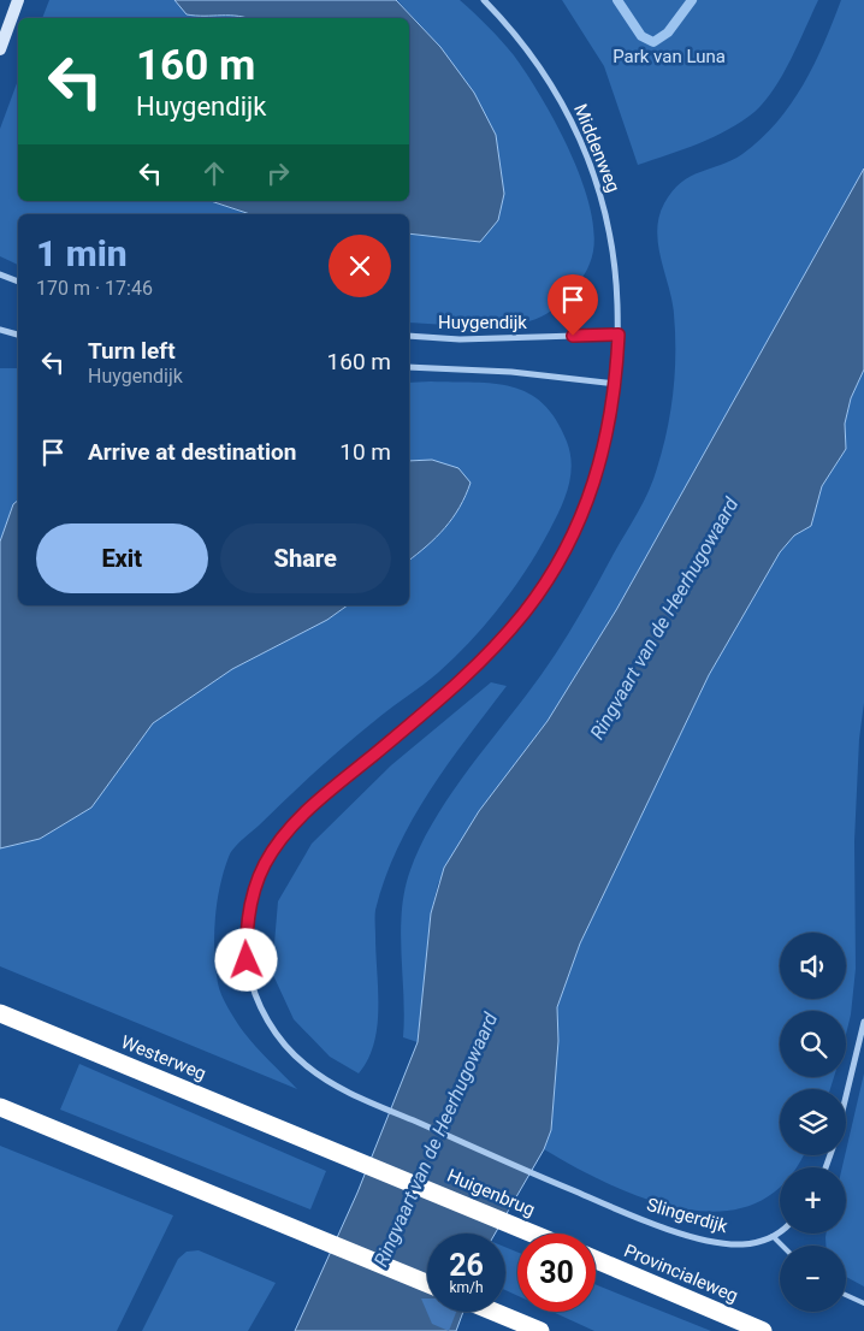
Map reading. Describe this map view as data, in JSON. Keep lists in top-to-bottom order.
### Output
{
  "streets": {
    "highway": ["Westerweg", "Huigenbrug", "Provincialeweg"],
    "street": ["Middenweg", "Huygendijk", "Slingerdijk"]
  },
  "crossings": [
    ["Middenweg", "Huygendijk"],
    ["Westerweg", "Huigenbrug"],
    ["Huigenbrug", "Slingerdijk"]
  ],
  "water": ["Ringvaart van de Heerhugowaard"],
  "parks": ["Park van Luna"],
  "page": {
    "turn": ["160 m", "Huygendijk"],
    "heading": ["1 min", "170 m · 17:46"],
    "list": [
      {
        "name": "Turn left",
        "note": "Huygendijk",
        "value": "160 m"
      },
      {
        "name": "Arrive at destination",
        "value": "10 m"
      }
    ],
    "buttons": ["Exit", "Share"],
    "map_buttons": ["+", "−"],
    "speed": "26 km/h",
    "limit": "30"
  }
}
